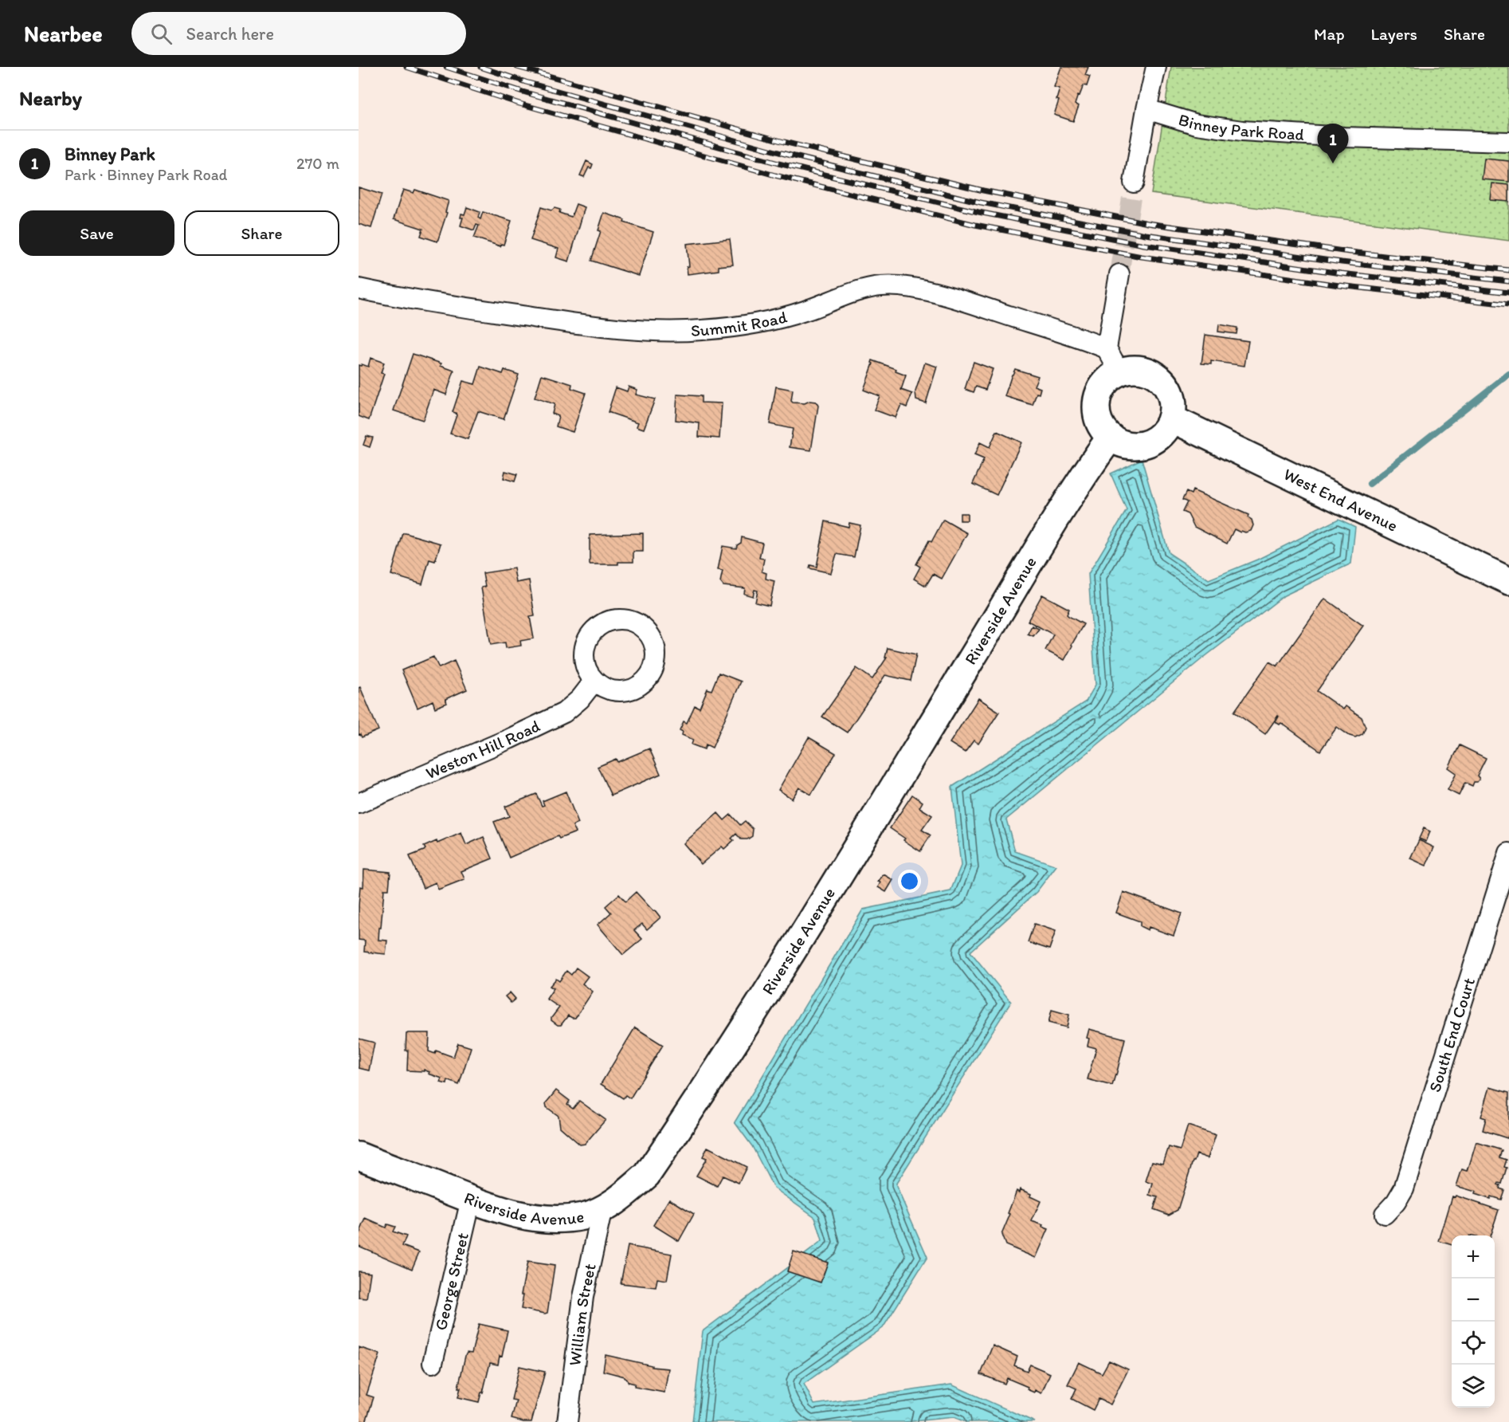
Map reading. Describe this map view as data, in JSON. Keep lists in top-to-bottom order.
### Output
{
  "streets": {
    "street": [
      "Binney Park Road",
      "Summit Road",
      "West End Avenue",
      "Riverside Avenue",
      "Weston Hill Road",
      "South End Court",
      "George Street",
      "William Street"
    ]
  },
  "crossings": [
    ["West End Avenue", "Riverside Avenue"],
    ["Riverside Avenue", "George Street"],
    ["Riverside Avenue", "William Street"]
  ],
  "page": {
    "header": "Nearbee",
    "search": "Search here",
    "nav": ["Map", "Layers", "Share"],
    "heading": "Nearby",
    "pins": "1",
    "list": [
      {
        "mark": "1",
        "name": "Binney Park",
        "note": "Park · Binney Park Road",
        "value": "270 m"
      }
    ],
    "buttons": ["Save", "Share"],
    "map_buttons": ["+", "−"]
  }
}
